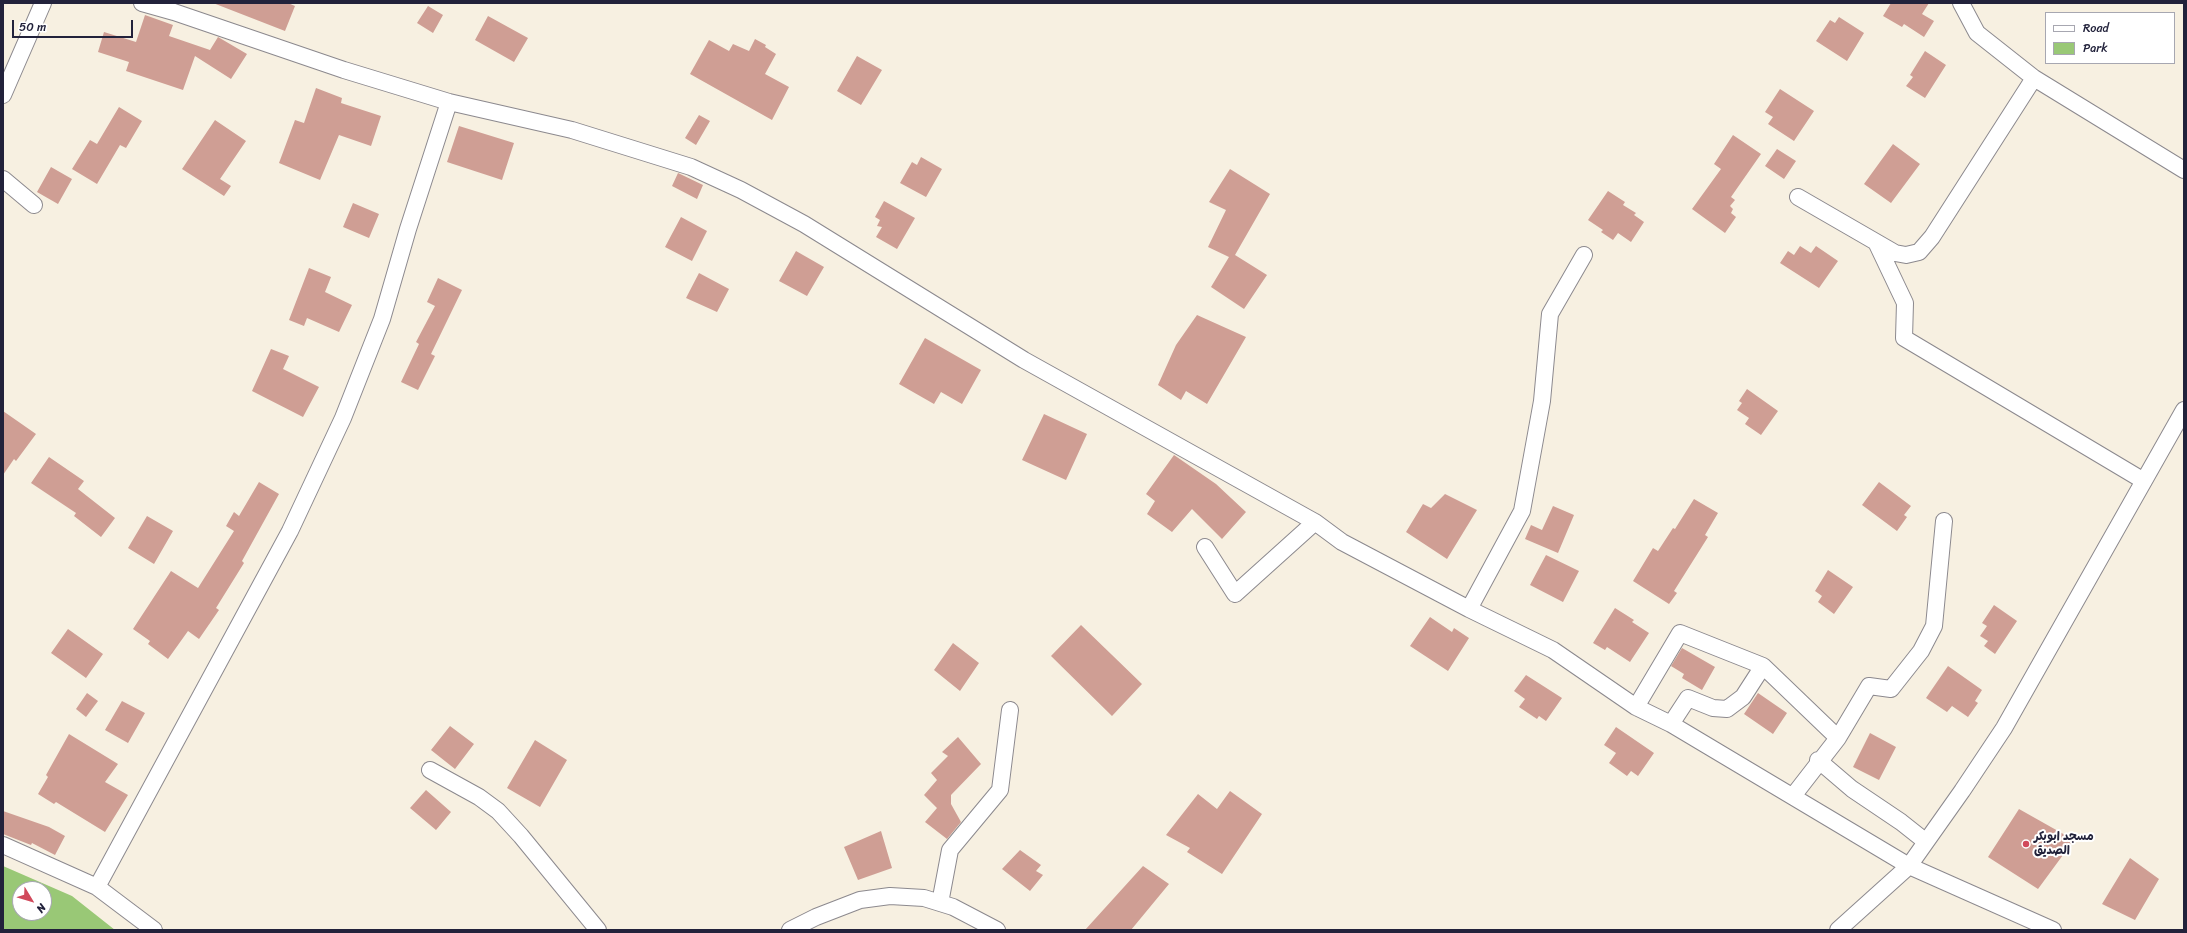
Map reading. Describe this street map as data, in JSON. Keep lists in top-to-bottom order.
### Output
{
  "places": ["مسجد ابوبكر الصديق"],
  "legend": ["Road", "Park"],
  "scale_bar": "50 m",
  "north": "bottom right"
}
